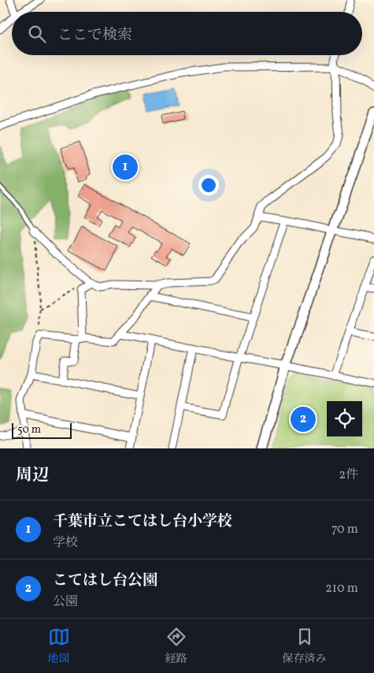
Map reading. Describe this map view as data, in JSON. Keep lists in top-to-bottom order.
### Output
{
  "scale_bar": "50 m",
  "page": {
    "search": "ここで検索",
    "pins": ["1", "2"],
    "scale": "50 m",
    "heading": ["周辺", "2件"],
    "list": [
      {
        "mark": "1",
        "name": "千葉市立こてはし台小学校",
        "note": "学校",
        "value": "70 m"
      },
      {
        "mark": "2",
        "name": "こてはし台公園",
        "note": "公園",
        "value": "210 m"
      }
    ],
    "nav": ["地図", "経路", "保存済み"]
  }
}
